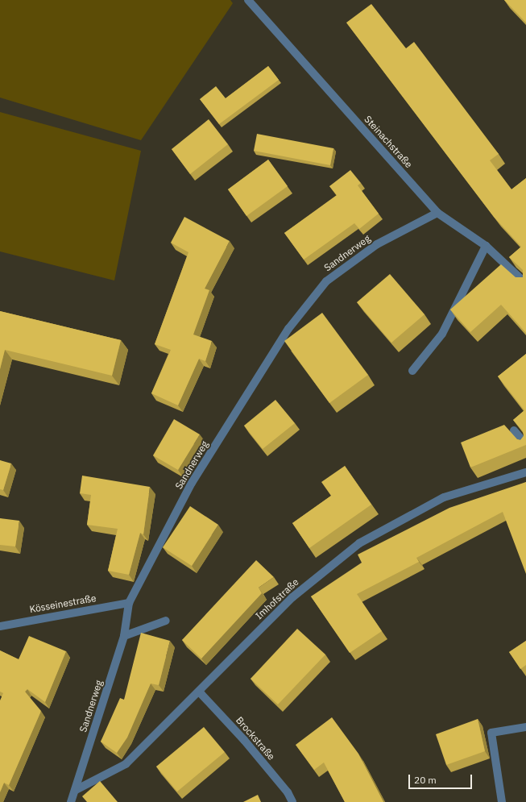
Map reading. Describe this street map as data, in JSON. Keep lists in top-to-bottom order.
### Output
{
  "streets": {
    "street": [
      "Steinachstraße",
      "Sandnerweg",
      "Imhofstraße",
      "Kösseinestraße",
      "Brockstraße"
    ]
  },
  "crossings": [
    ["Steinachstraße", "Sandnerweg"],
    ["Sandnerweg", "Imhofstraße"],
    ["Sandnerweg", "Kösseinestraße"],
    ["Imhofstraße", "Brockstraße"]
  ],
  "scale_bar": "20 m"
}
